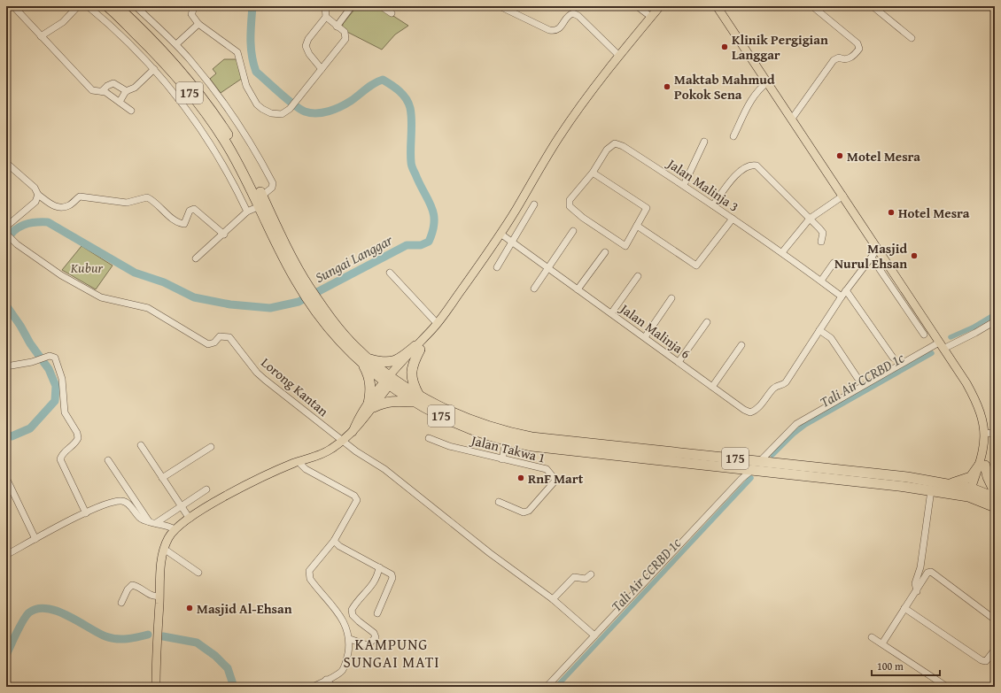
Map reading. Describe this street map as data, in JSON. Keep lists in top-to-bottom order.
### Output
{
  "streets": {
    "highway": ["175"],
    "street": [
      "Jalan Malinja 3",
      "Jalan Malinja 6",
      "Lorong Kantan",
      "Jalan Takwa 1"
    ]
  },
  "districts": ["KAMPUNG SUNGAI MATI"],
  "water": ["Sungai Langgar", "Tali Air CCRBD 1c"],
  "parks": ["Kubur"],
  "places": [
    "Klinik Pergigian Langgar",
    "Maktab Mahmud Pokok Sena",
    "Motel Mesra",
    "Hotel Mesra",
    "Masjid Nurul Ehsan",
    "RnF Mart",
    "Masjid Al-Ehsan"
  ],
  "scale_bar": "100 m"
}
